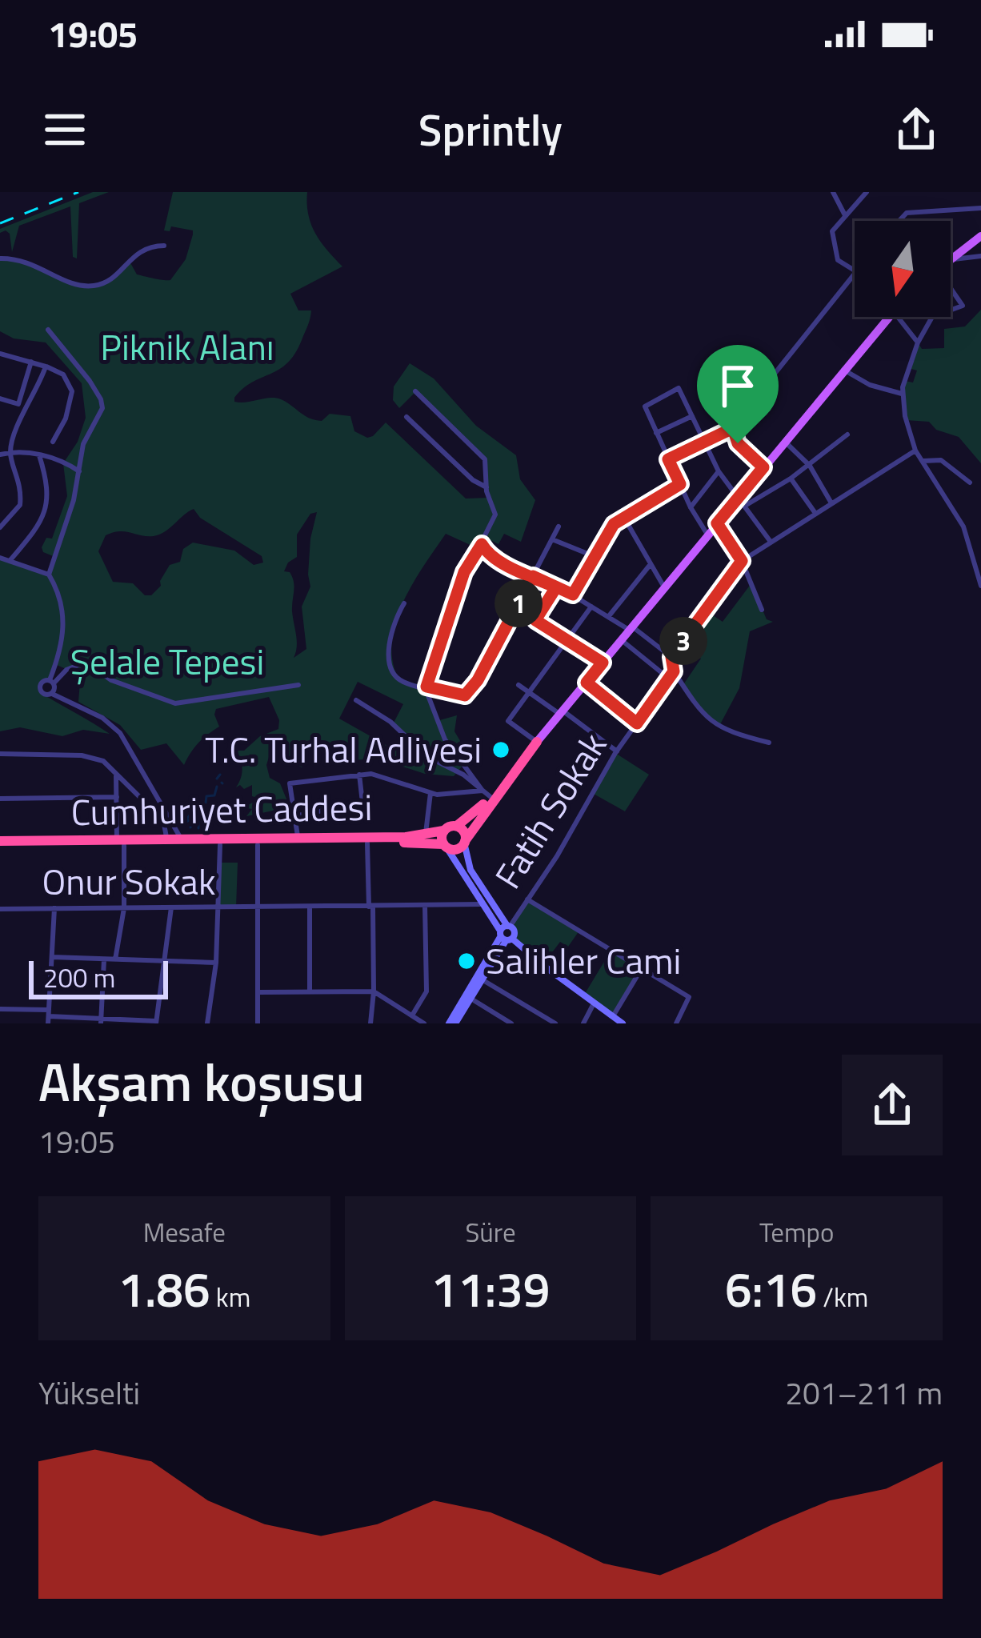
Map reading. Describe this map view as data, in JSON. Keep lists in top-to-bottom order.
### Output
{
  "streets": {
    "highway": ["Cumhuriyet Caddesi"],
    "street": ["Fatih Sokak", "Onur Sokak"]
  },
  "parks": ["Piknik Alanı", "Şelale Tepesi"],
  "places": ["T.C. Turhal Adliyesi", "Salihler Cami"],
  "scale_bar": "200 m",
  "north": "bottom",
  "page": {
    "status": "19:05",
    "header": "Sprintly",
    "pins": ["1", "3"],
    "scale": "200 m",
    "heading": ["Akşam koşusu", "19:05"],
    "stats": [
      ["Mesafe", "1.86 km"],
      ["Süre", "11:39"],
      ["Tempo", "6:16 /km"]
    ],
    "chart": ["Yükselti", "201–211 m"]
  }
}
